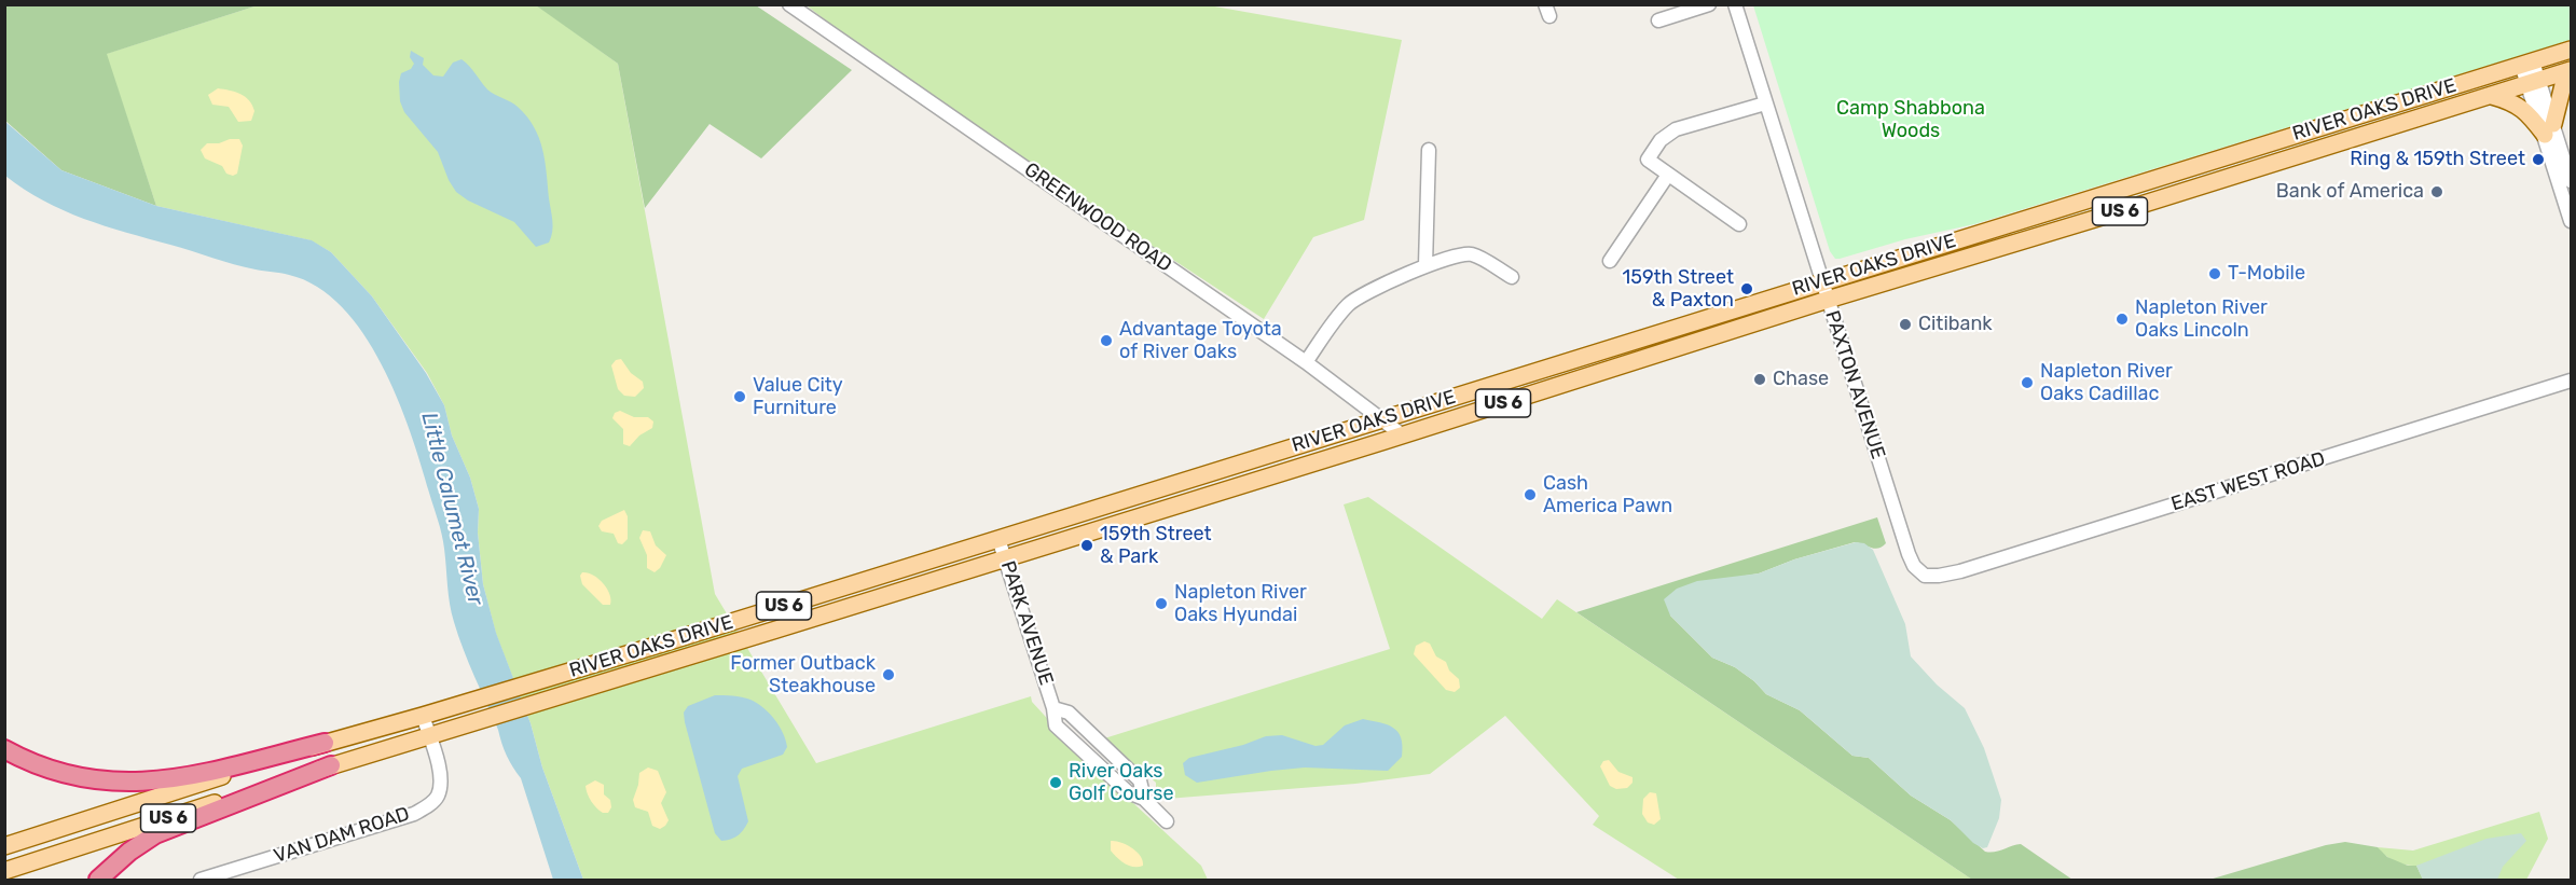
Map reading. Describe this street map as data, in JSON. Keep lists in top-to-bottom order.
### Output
{
  "streets": {
    "main road": ["RIVER OAKS DRIVE", "US 6"],
    "street": [
      "GREENWOOD ROAD",
      "PAXTON AVENUE",
      "EAST WEST ROAD",
      "PARK AVENUE",
      "VAN DAM ROAD"
    ]
  },
  "crossings": [
    ["RIVER OAKS DRIVE", "US 6"],
    ["RIVER OAKS DRIVE", "GREENWOOD ROAD"],
    ["RIVER OAKS DRIVE", "PAXTON AVENUE"],
    ["RIVER OAKS DRIVE", "PARK AVENUE"],
    ["RIVER OAKS DRIVE", "VAN DAM ROAD"],
    ["PAXTON AVENUE", "EAST WEST ROAD"]
  ],
  "water": ["Little Calumet River"],
  "parks": ["Camp Shabbona Woods"],
  "places": [
    "Ring & 159th Street",
    "Bank of America",
    "T-Mobile",
    "159th Street & Paxton",
    "Napleton River Oaks Lincoln",
    "Citibank",
    "Advantage Toyota of River Oaks",
    "Chase",
    "Napleton River Oaks Cadillac",
    "Value City Furniture",
    "Cash America Pawn",
    "159th Street & Park",
    "Napleton River Oaks Hyundai",
    "Former Outback Steakhouse",
    "River Oaks Golf Course"
  ]
}
